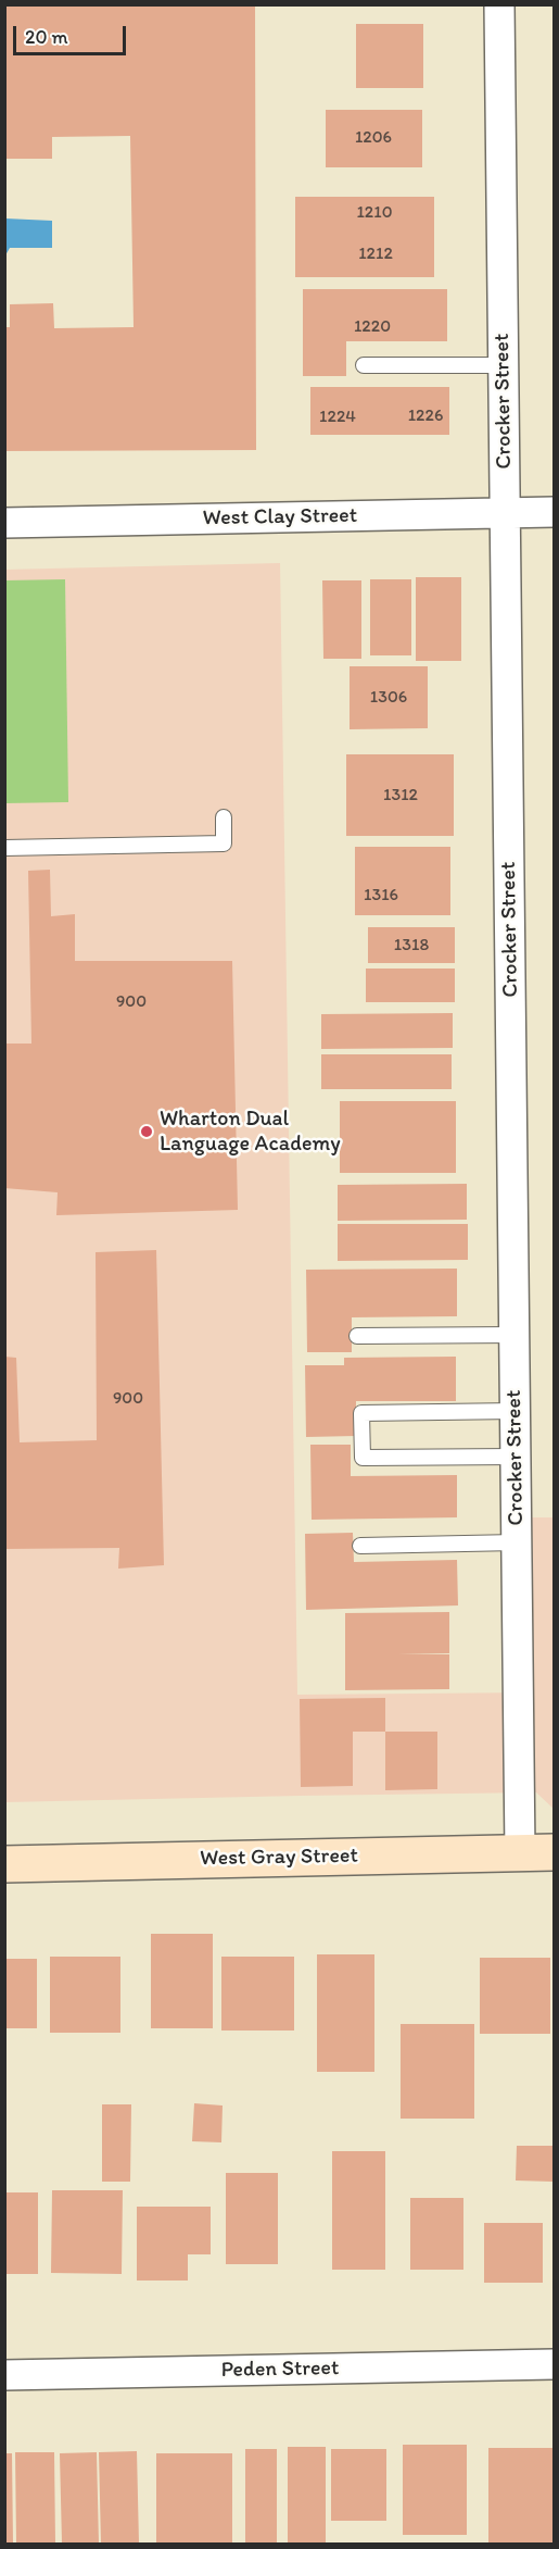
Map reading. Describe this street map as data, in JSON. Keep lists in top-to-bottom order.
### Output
{
  "streets": {
    "main road": ["West Gray Street"],
    "street": ["Crocker Street", "West Clay Street", "Peden Street"]
  },
  "crossings": [
    ["Crocker Street", "West Clay Street"],
    ["Crocker Street", "West Gray Street"]
  ],
  "places": ["Wharton Dual Language Academy"],
  "house_numbers": [
    "1206",
    "1210",
    "1212",
    "1220",
    "1226",
    "1224",
    "1306",
    "1312",
    "1316",
    "1318",
    "900",
    "900"
  ],
  "scale_bar": "20 m"
}
